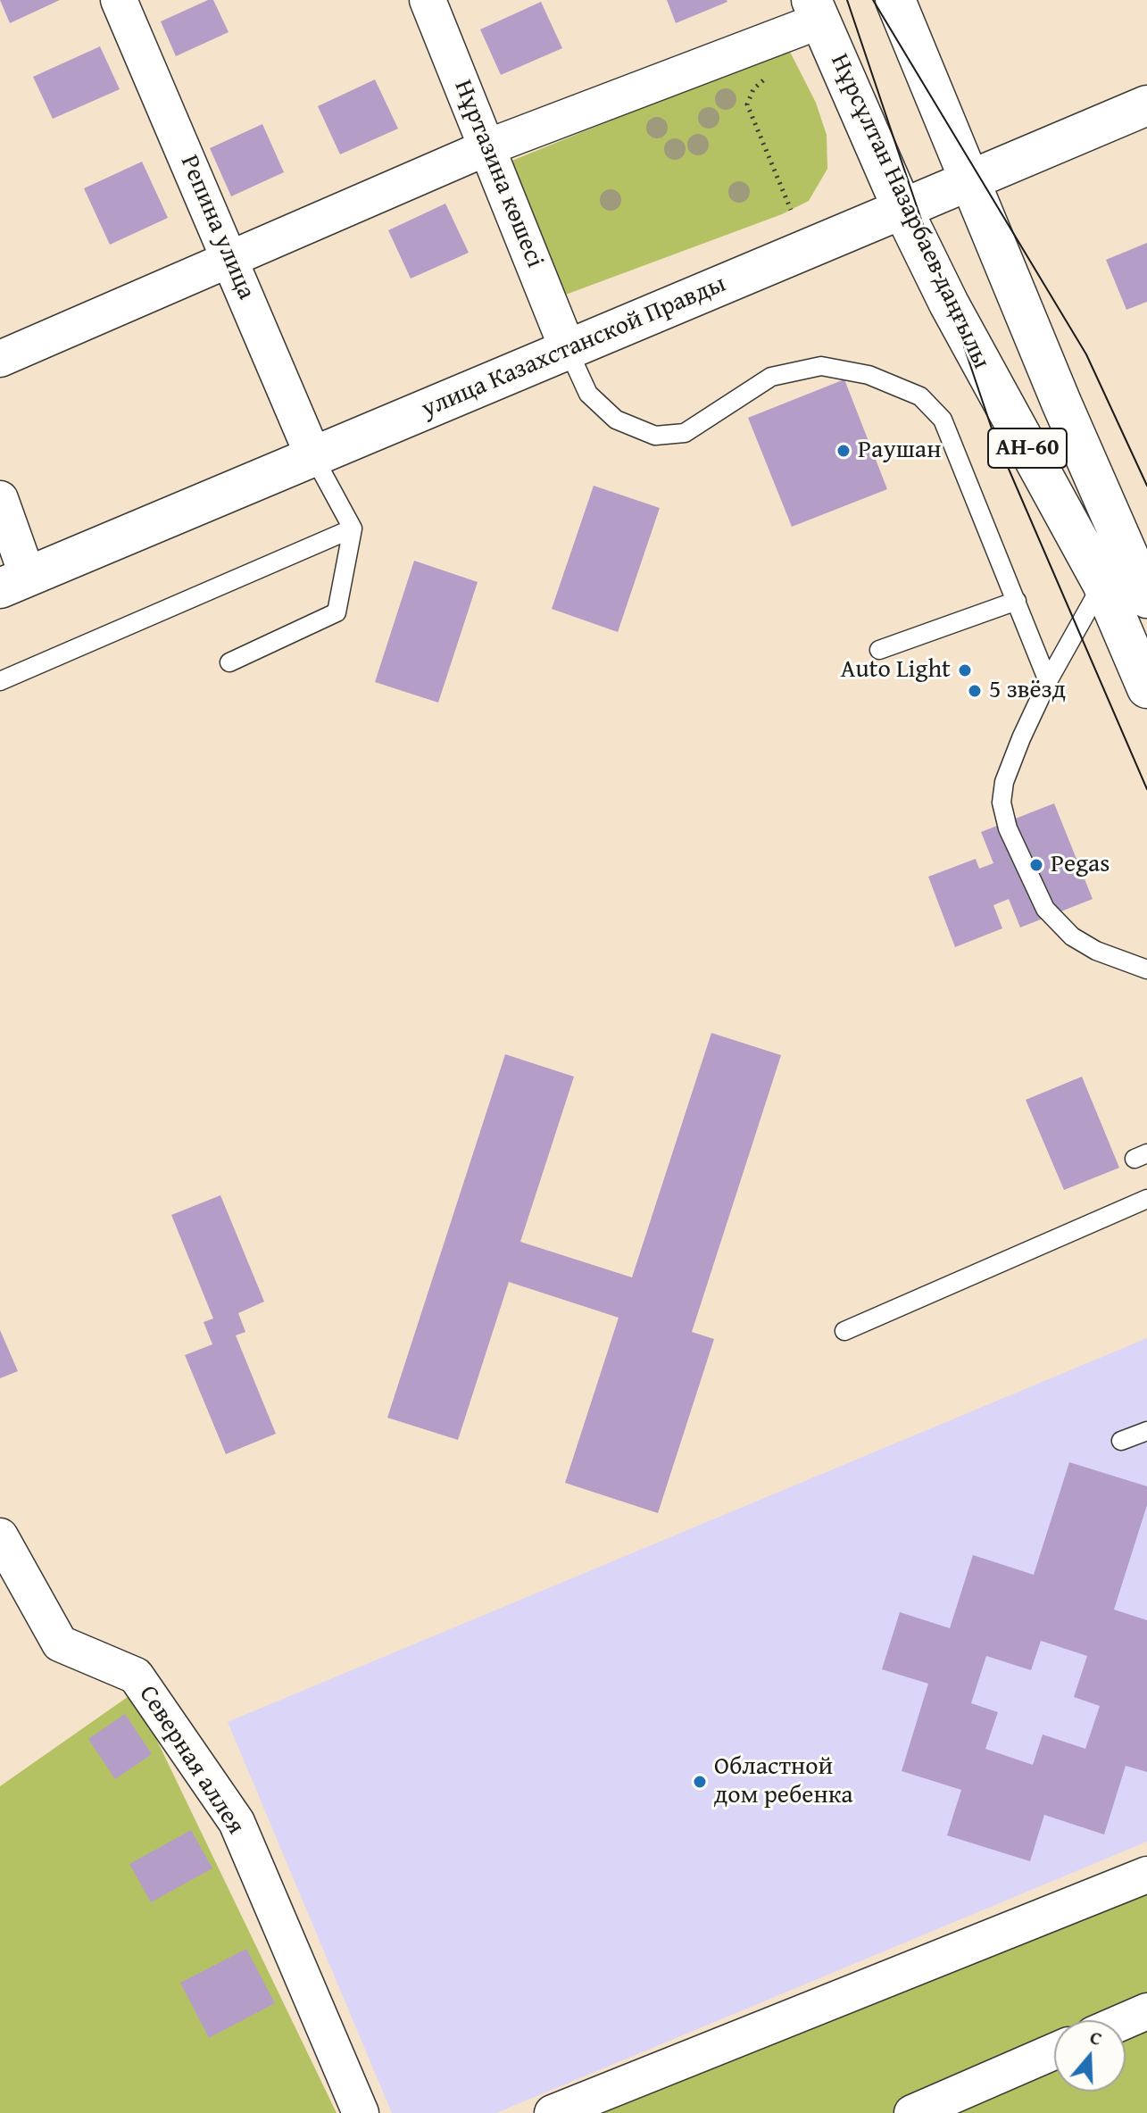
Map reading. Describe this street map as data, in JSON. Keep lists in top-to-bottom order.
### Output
{
  "streets": {
    "main road": ["Нұрсұлтан Назарбаев даңғылы", "улица Казахстанской Правды", "АН-60"],
    "street": ["Нұртазина көшесі", "Репина улица", "Северная аллея"]
  },
  "crossings": [
    ["Нұртазина көшесі", "улица Казахстанской Правды"],
    ["Нұрсұлтан Назарбаев даңғылы", "улица Казахстанской Правды"],
    ["Репина улица", "улица Казахстанской Правды"],
    ["улица Казахстанской Правды", "АН-60"]
  ],
  "places": [
    "Раушан",
    "Auto Light",
    "5 звёзд",
    "Pegas",
    "Областной дом ребенка"
  ],
  "north": "top"
}
